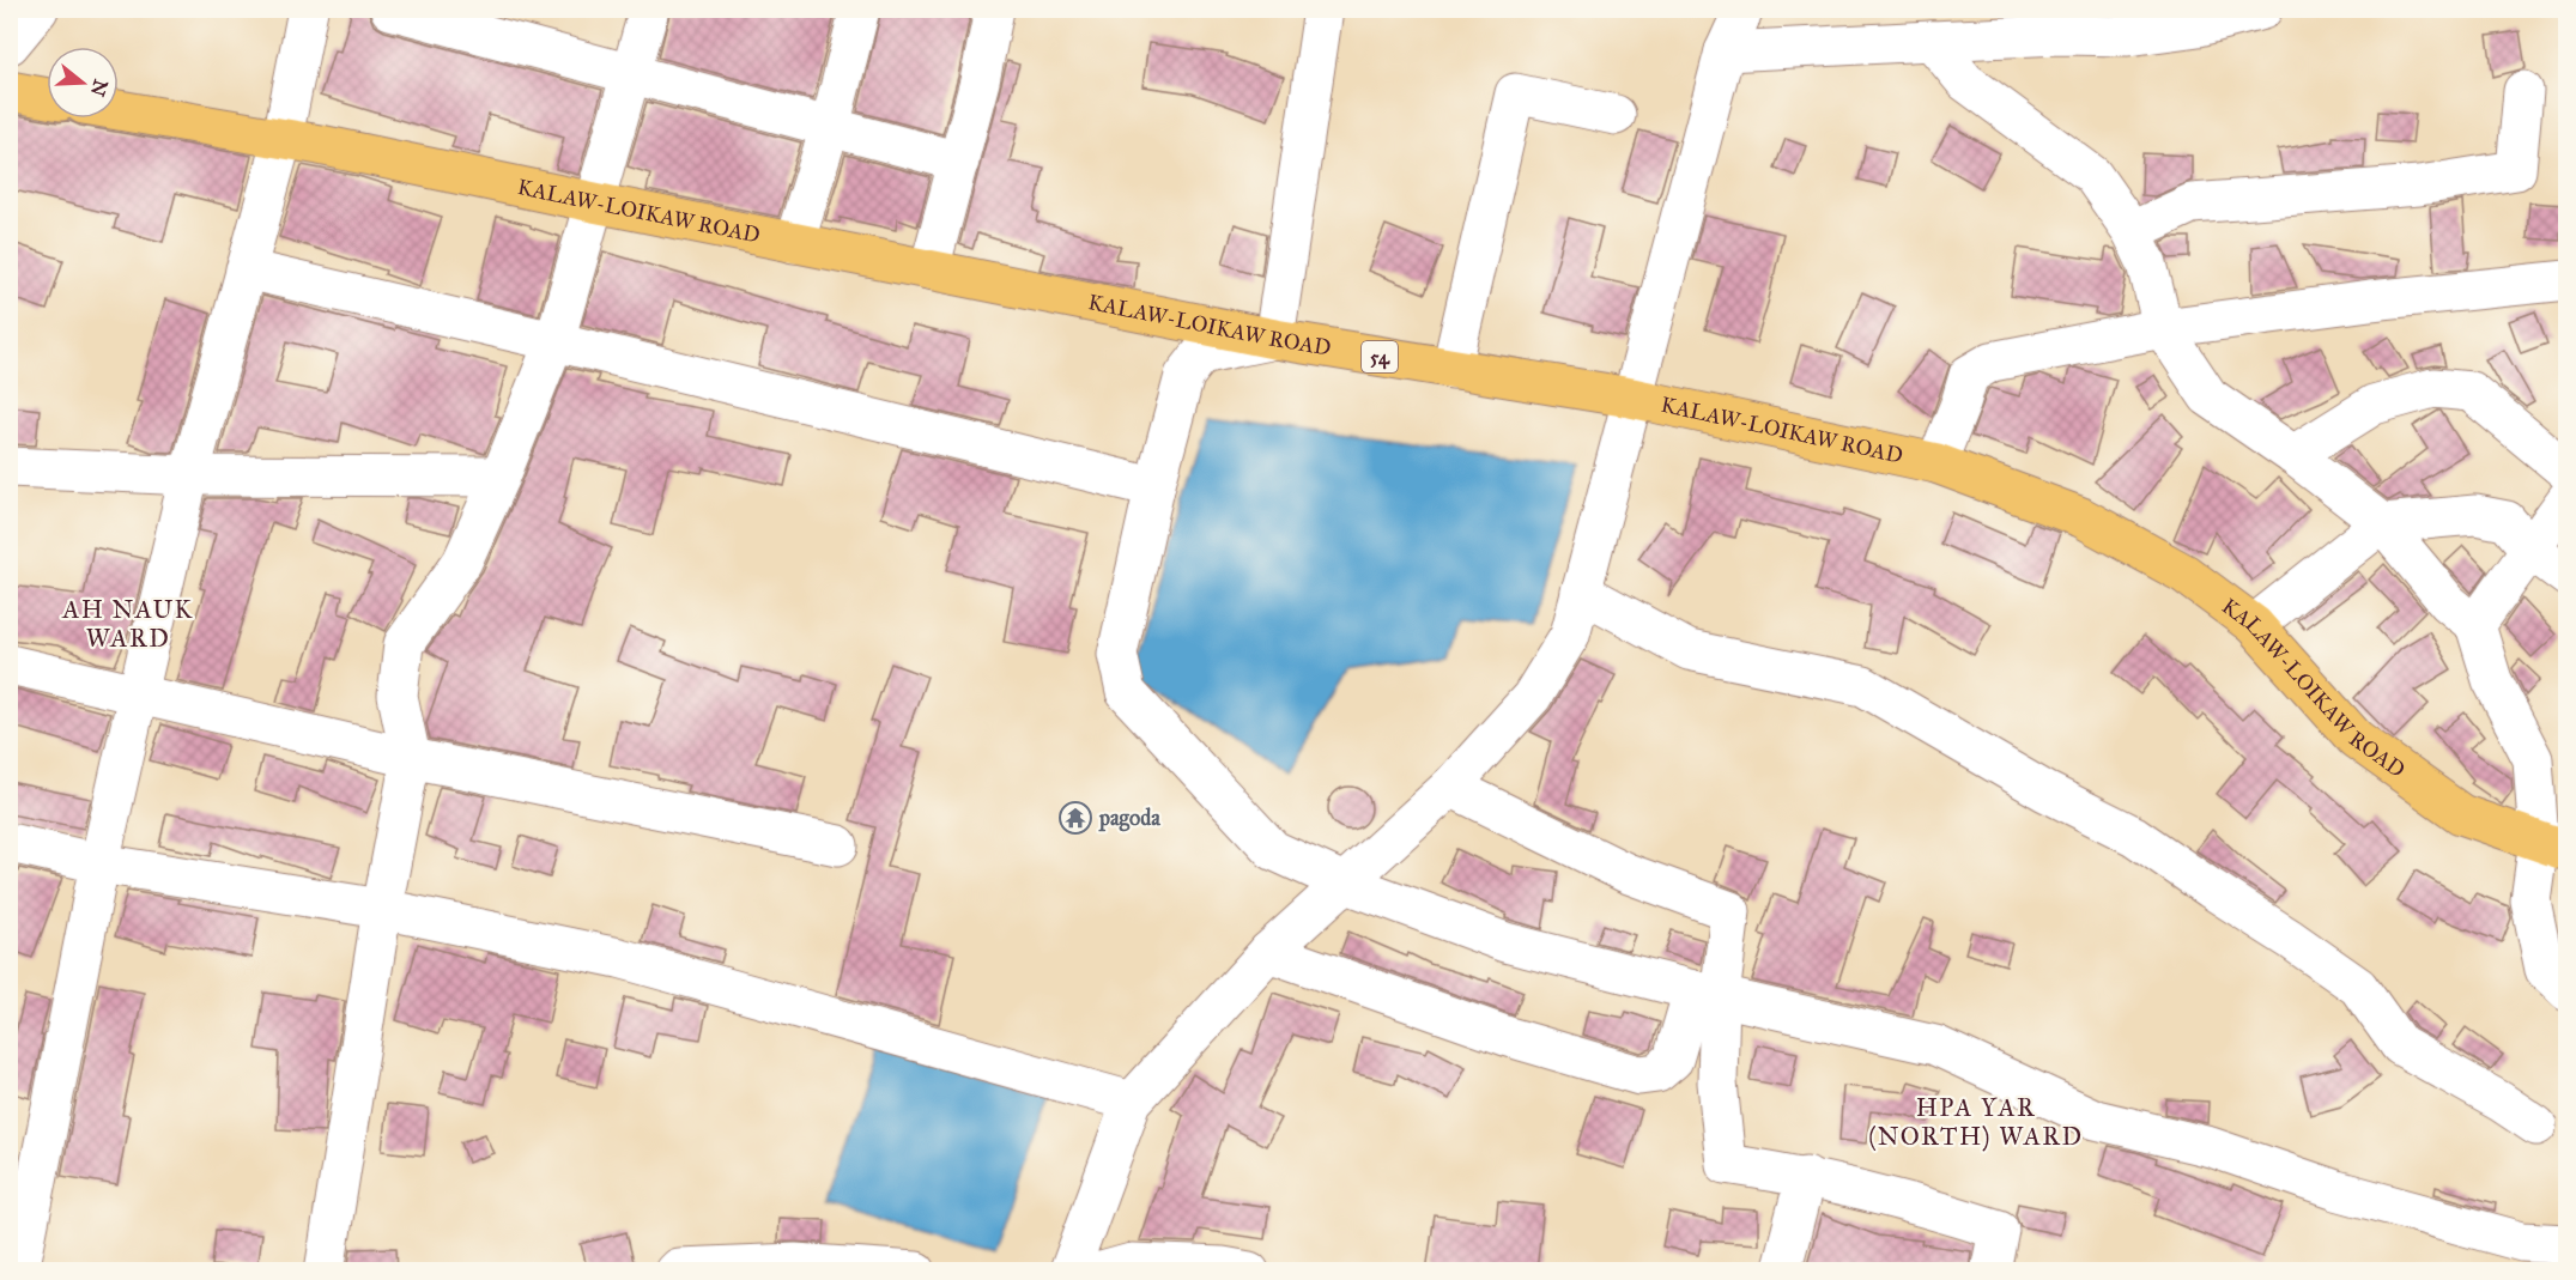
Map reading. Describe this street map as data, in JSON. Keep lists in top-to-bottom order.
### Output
{
  "streets": {
    "main road": ["KALAW-LOIKAW ROAD", "54"]
  },
  "districts": ["AH NAUK WARD", "HPA YAR (NORTH) WARD"],
  "places": {
    "temple": ["pagoda"]
  },
  "north": "right"
}
